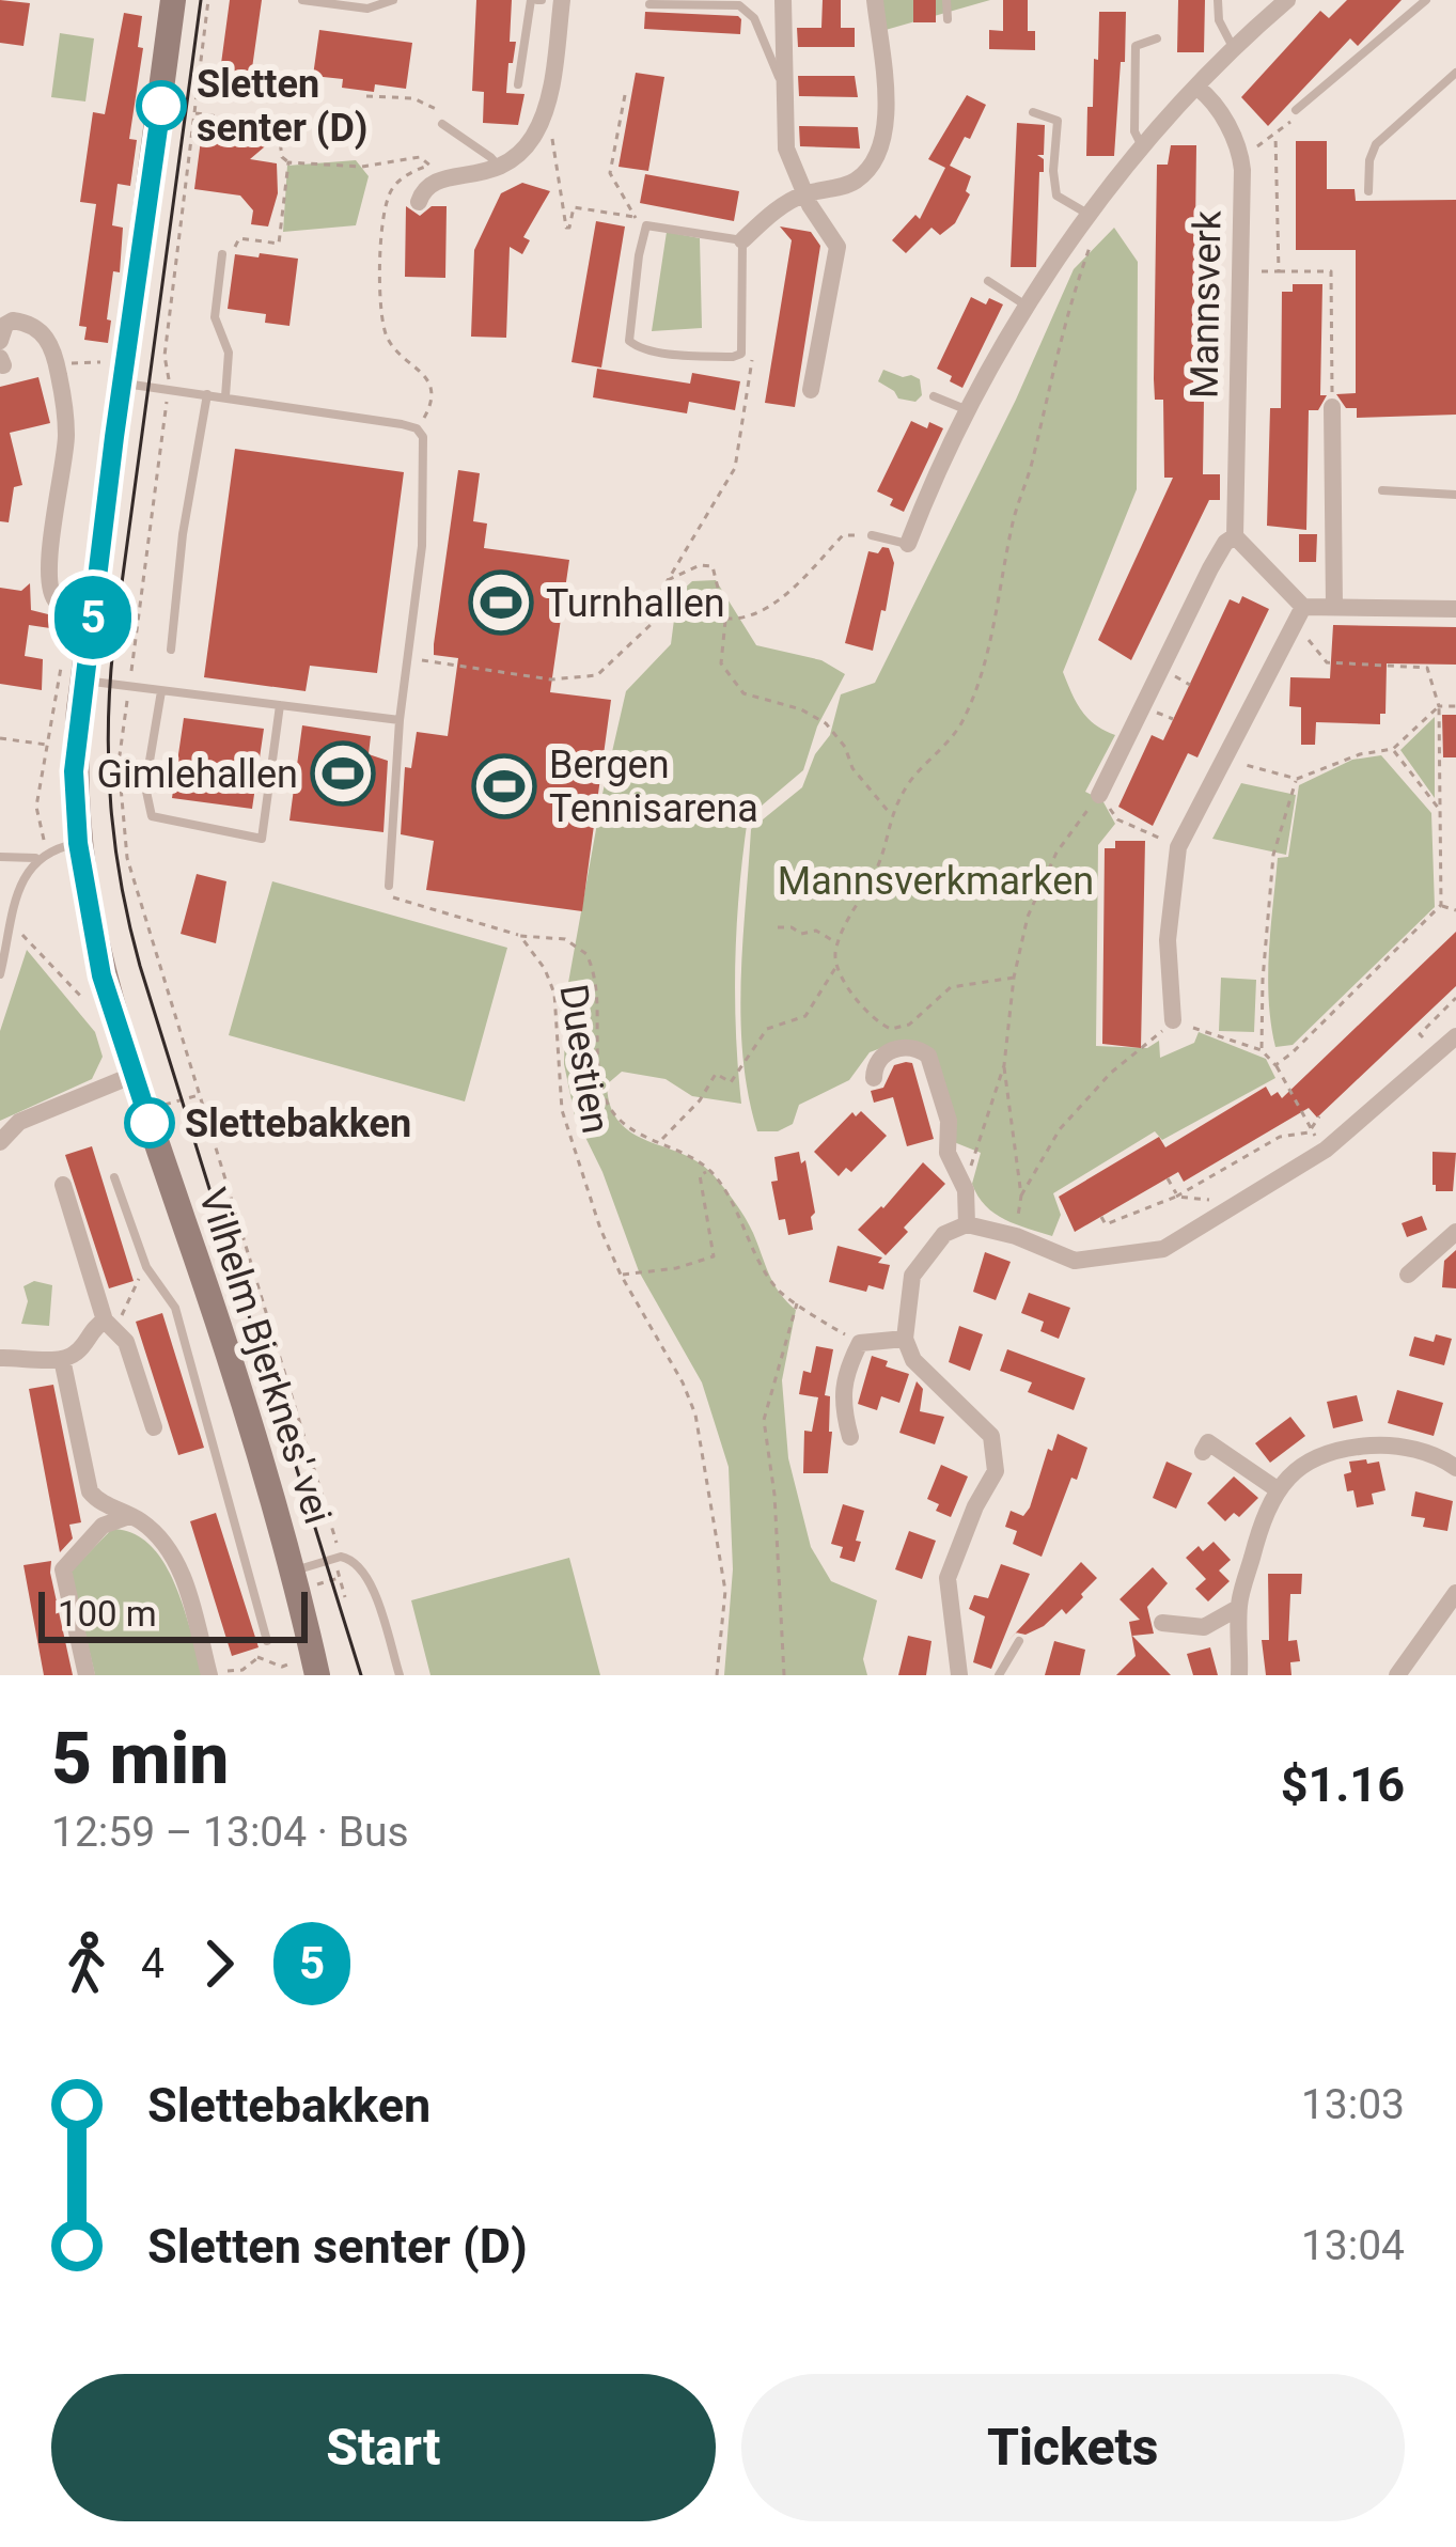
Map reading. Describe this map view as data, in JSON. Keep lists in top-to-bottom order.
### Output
{
  "streets": {
    "main road": ["Vilhelm Bjerknes' vei"],
    "street": ["Mannsverk"],
    "path": ["Duestien"]
  },
  "parks": ["Mannsverkmarken"],
  "places": {
    "other": ["Sletten senter (D)", "Slettebakken"],
    "sports": ["Turnhallen", "Gimlehallen", "Bergen Tennisarena"]
  },
  "lines": ["bus line 5"],
  "scale_bar": "100 m",
  "page": {
    "on_map": "5",
    "scale": "100 m",
    "heading": ["5 min", "12:59 – 13:04 · Bus", "$1.16"],
    "legs": ["4", "5"],
    "list": [
      {
        "name": "Slettebakken",
        "value": "13:03"
      },
      {
        "name": "Sletten senter (D)",
        "value": "13:04"
      }
    ],
    "buttons": ["Start", "Tickets"]
  }
}
